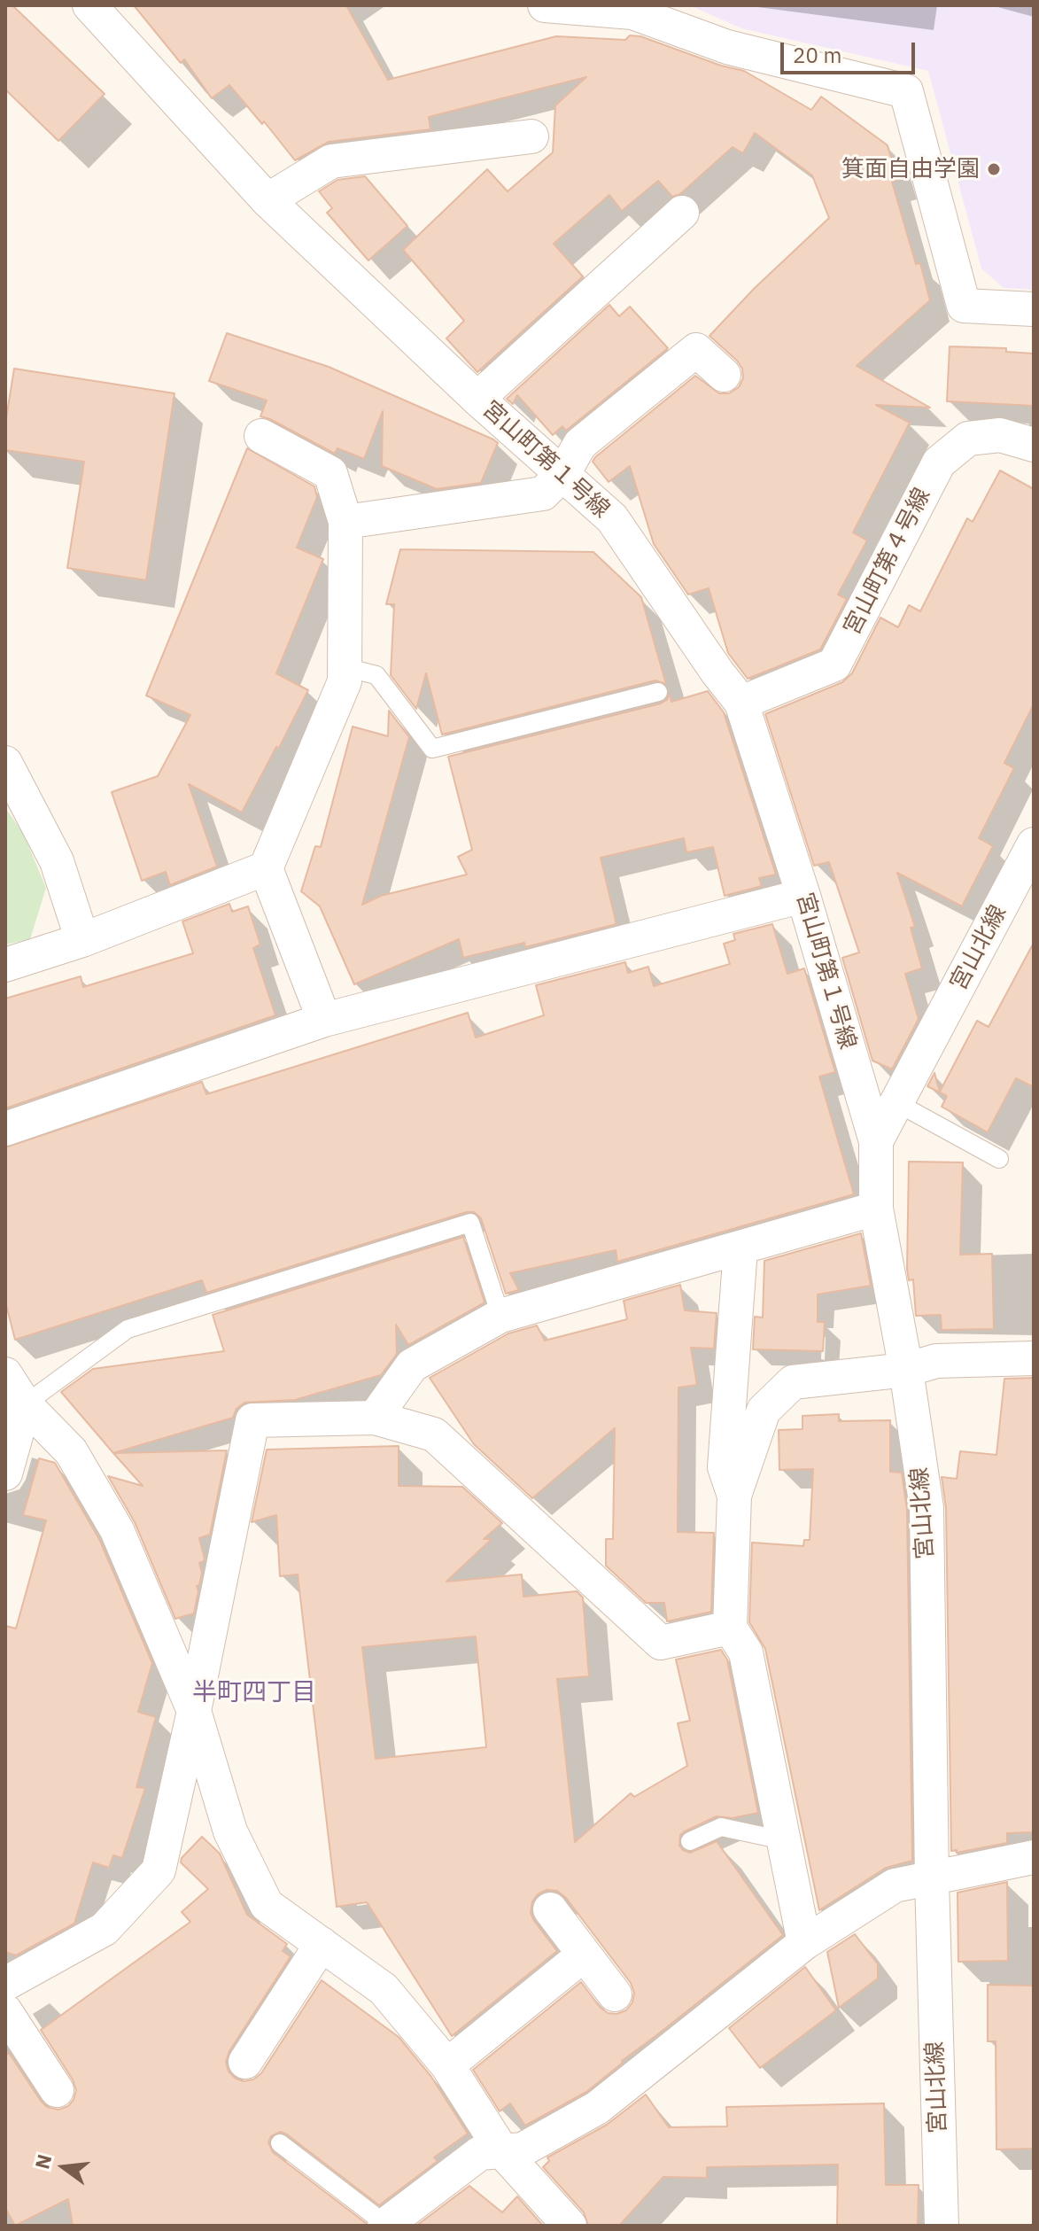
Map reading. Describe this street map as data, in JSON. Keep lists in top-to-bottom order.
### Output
{
  "streets": {
    "street": ["宮山町第１号線", "宮山町第４号線", "宮山北線"]
  },
  "crossings": [
    ["宮山町第１号線", "宮山町第４号線"],
    ["宮山町第１号線", "宮山北線"]
  ],
  "districts": ["半町四丁目"],
  "places": ["箕面自由学園"],
  "scale_bar": "20 m",
  "north": "left"
}
